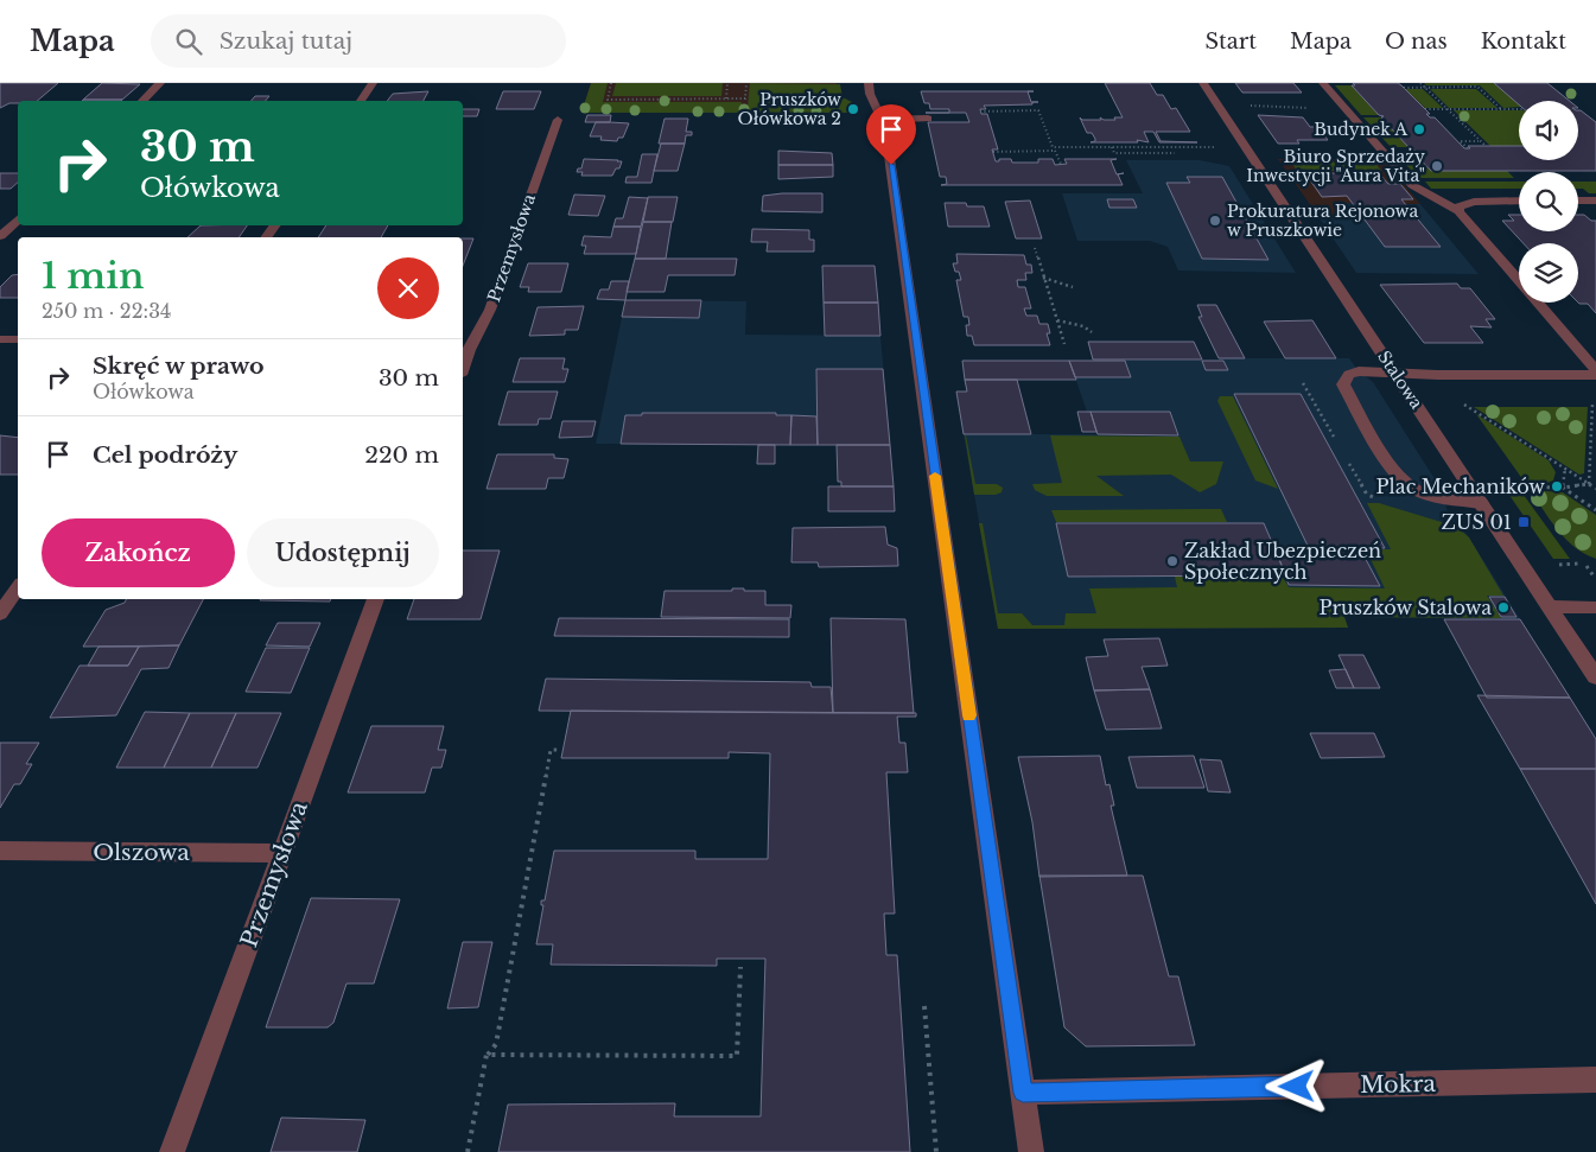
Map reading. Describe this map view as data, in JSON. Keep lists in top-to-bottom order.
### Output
{
  "streets": {
    "street": [
      "Przemysłowa",
      "Stalowa",
      "Olszowa",
      "Mokra"
    ]
  },
  "crossings": [
    ["Przemysłowa", "Olszowa"]
  ],
  "places": {
    "other": [
      "Pruszków Ołówkowa 2",
      "Budynek A",
      "Biuro Sprzedaży Inwestycji \"Aura Vita\"",
      "Prokuratura Rejonowa w Pruszkowie",
      "Plac Mechaników",
      "Zakład Ubezpieczeń Społecznych",
      "Pruszków Stalowa"
    ],
    "transit": ["ZUS 01"]
  },
  "page": {
    "header": "Mapa",
    "search": "Szukaj tutaj",
    "nav": [
      "Start",
      "Mapa",
      "O nas",
      "Kontakt"
    ],
    "turn": ["30 m", "Ołówkowa"],
    "heading": ["1 min", "250 m · 22:34"],
    "list": [
      {
        "name": "Skręć w prawo",
        "note": "Ołówkowa",
        "value": "30 m"
      },
      {
        "name": "Cel podróży",
        "value": "220 m"
      }
    ],
    "buttons": ["Zakończ", "Udostępnij"]
  }
}
